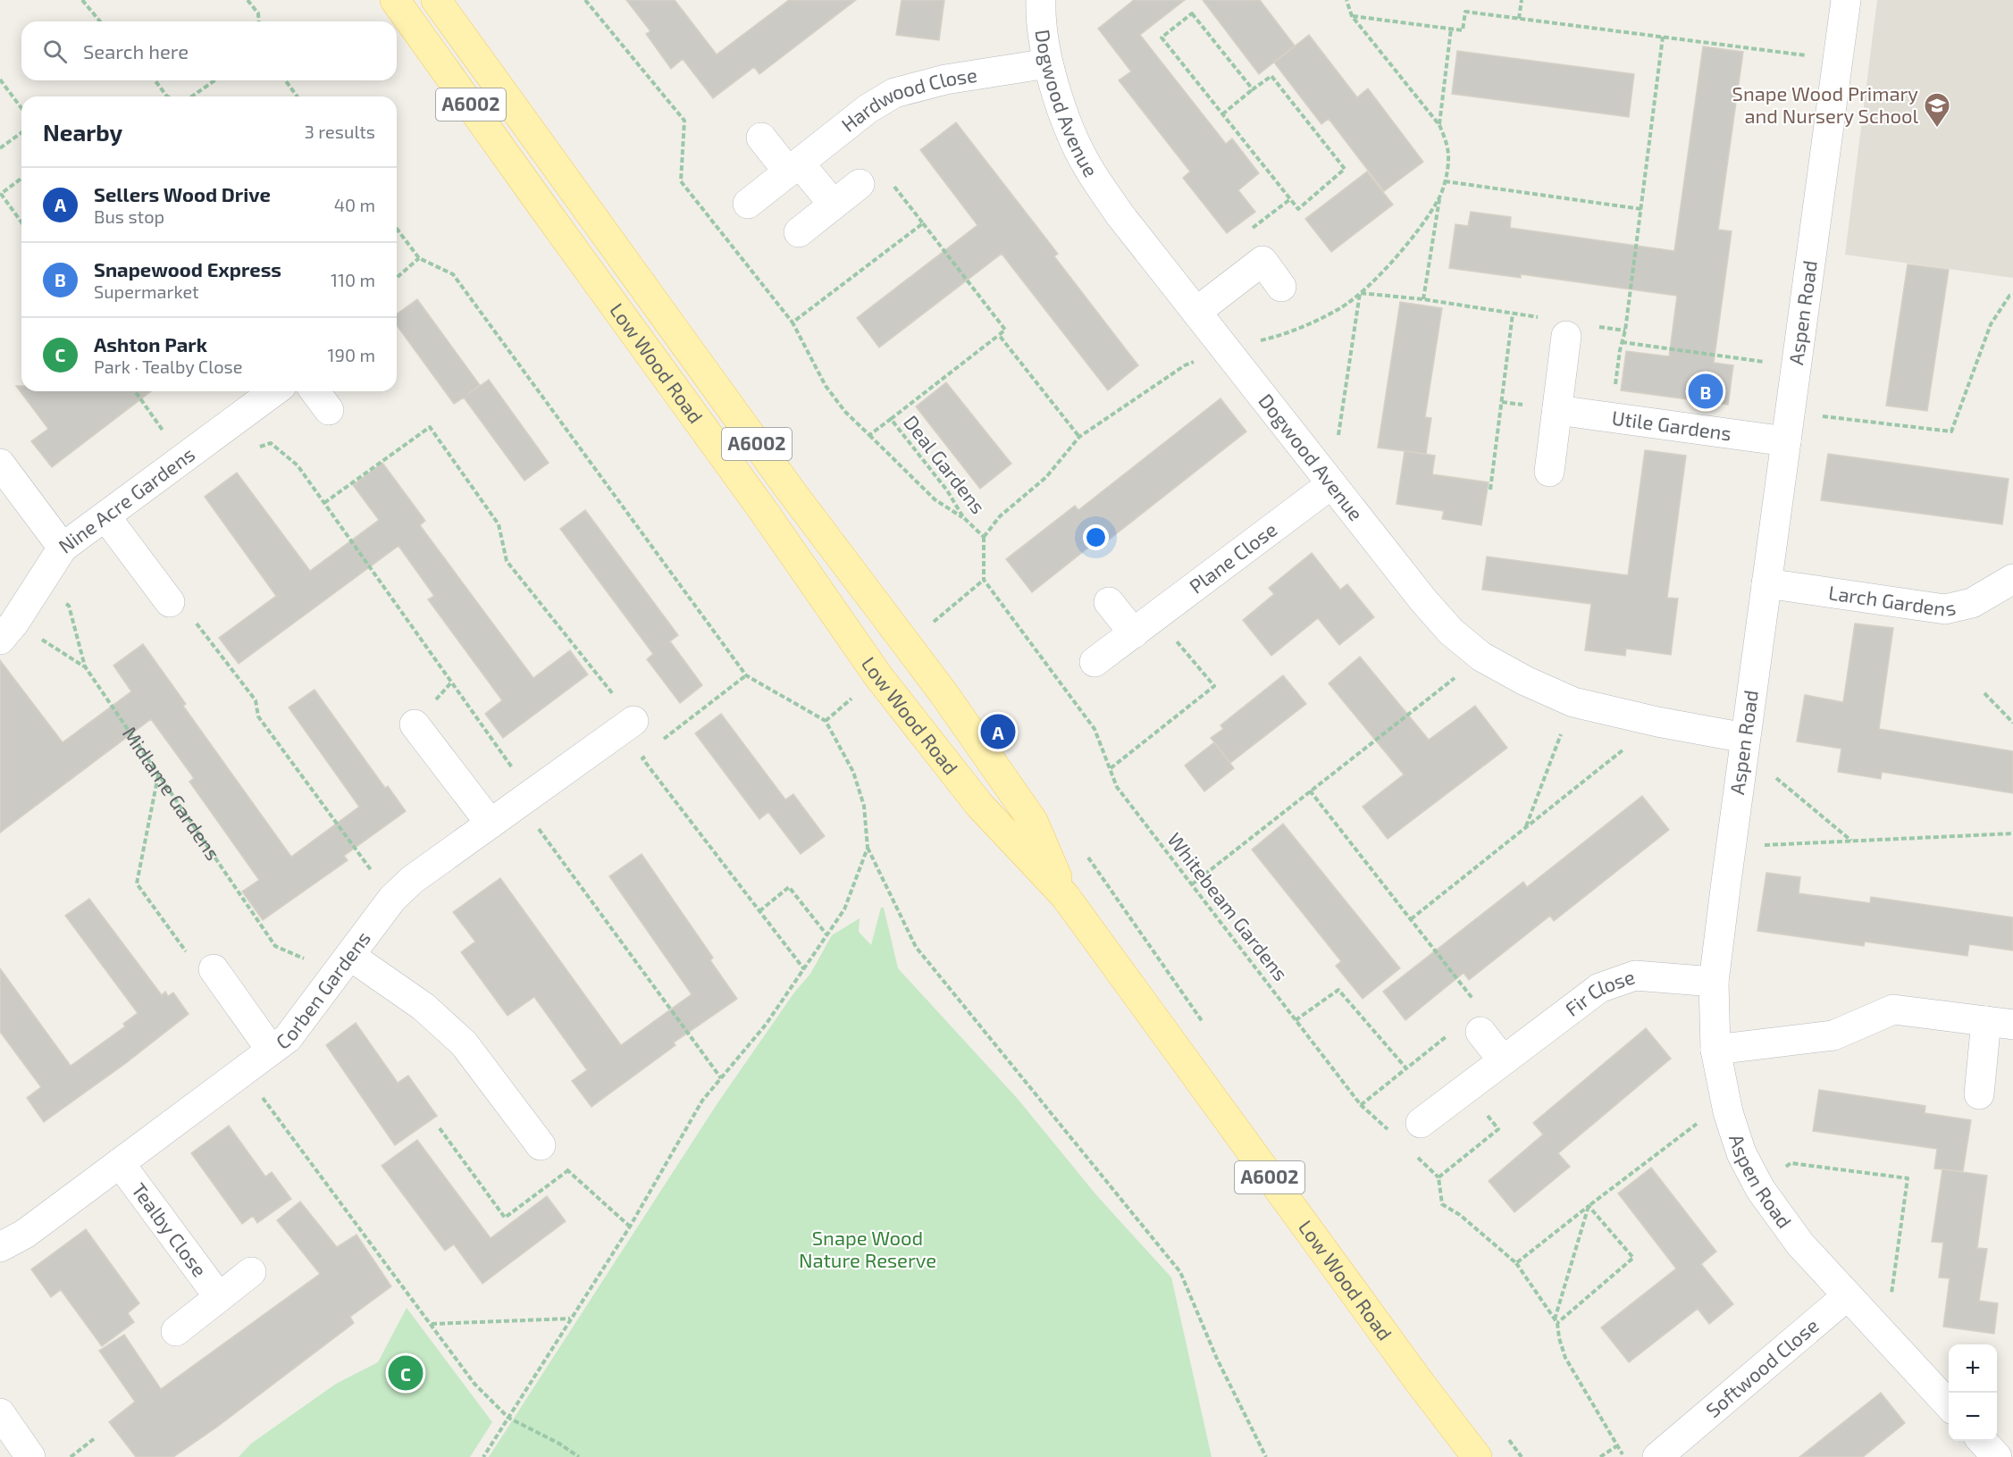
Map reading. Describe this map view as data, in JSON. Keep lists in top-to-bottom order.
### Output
{
  "streets": {
    "main road": ["A6002", "Low Wood Road"],
    "street": [
      "Dogwood Avenue",
      "Hardwood Close",
      "Aspen Road",
      "Utile Gardens",
      "Nine Acre Gardens",
      "Plane Close",
      "Larch Gardens",
      "Corben Gardens",
      "Fir Close",
      "Tealby Close",
      "Softwood Close"
    ],
    "path": ["Deal Gardens", "Midlame Gardens", "Whitebeam Gardens"]
  },
  "crossings": [
    ["Dogwood Avenue", "Hardwood Close"],
    ["Dogwood Avenue", "Aspen Road"],
    ["Dogwood Avenue", "Deal Gardens"],
    ["Dogwood Avenue", "Plane Close"],
    ["Aspen Road", "Utile Gardens"],
    ["Aspen Road", "Larch Gardens"],
    ["Aspen Road", "Fir Close"],
    ["Aspen Road", "Softwood Close"],
    ["Nine Acre Gardens", "Midlame Gardens"],
    ["Midlame Gardens", "Corben Gardens"],
    ["Corben Gardens", "Tealby Close"]
  ],
  "parks": ["Snape Wood Nature Reserve"],
  "places": {
    "school or university": ["Snape Wood Primary and Nursery School"]
  },
  "page": {
    "search": "Search here",
    "heading": ["Nearby", "3 results"],
    "list": [
      {
        "mark": "A",
        "name": "Sellers Wood Drive",
        "note": "Bus stop",
        "value": "40 m"
      },
      {
        "mark": "B",
        "name": "Snapewood Express",
        "note": "Supermarket",
        "value": "110 m"
      },
      {
        "mark": "C",
        "name": "Ashton Park",
        "note": "Park · Tealby Close",
        "value": "190 m"
      }
    ],
    "pins": ["B", "A", "C"],
    "map_buttons": ["+", "−"]
  }
}
